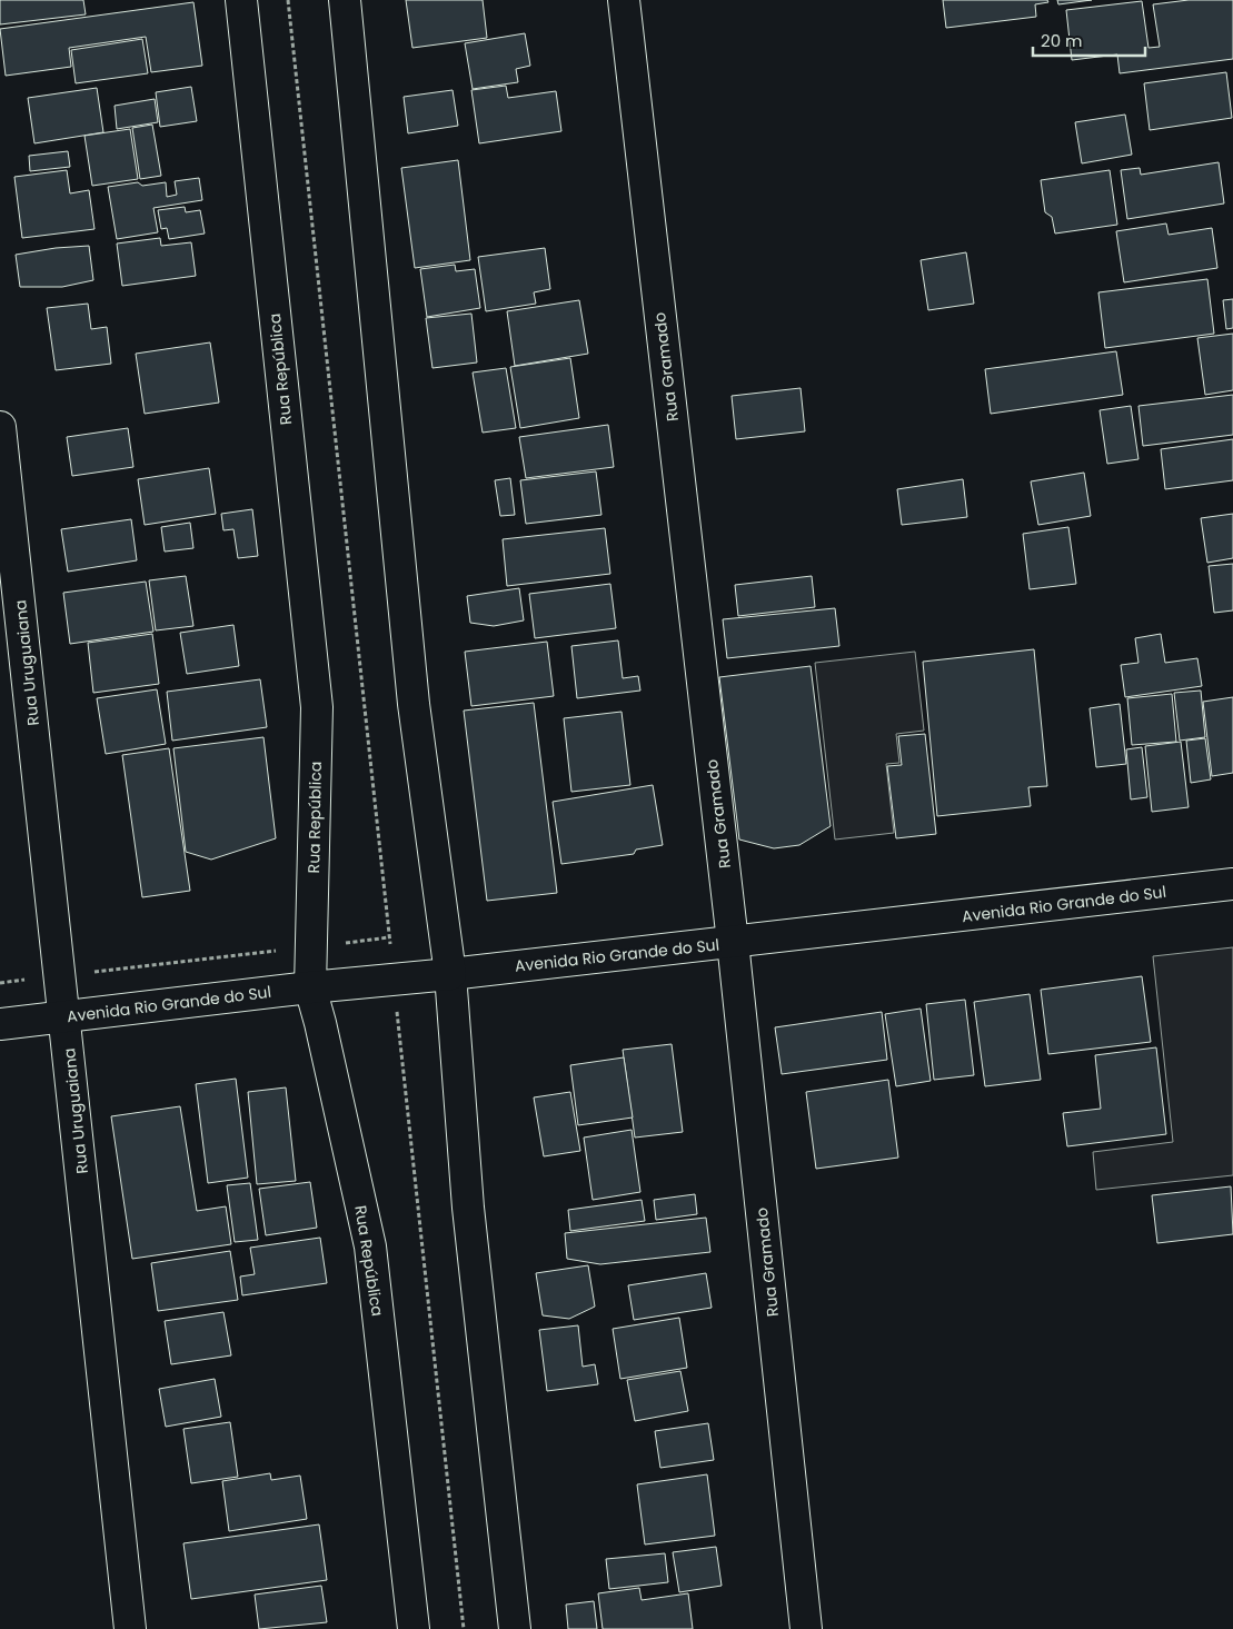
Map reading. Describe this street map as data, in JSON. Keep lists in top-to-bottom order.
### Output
{
  "streets": {
    "street": [
      "Rua Gramado",
      "Rua República",
      "Rua Uruguaiana",
      "Avenida Rio Grande do Sul"
    ]
  },
  "crossings": [
    ["Rua Gramado", "Avenida Rio Grande do Sul"],
    ["Rua República", "Avenida Rio Grande do Sul"],
    ["Rua Uruguaiana", "Avenida Rio Grande do Sul"]
  ],
  "scale_bar": "20 m"
}
